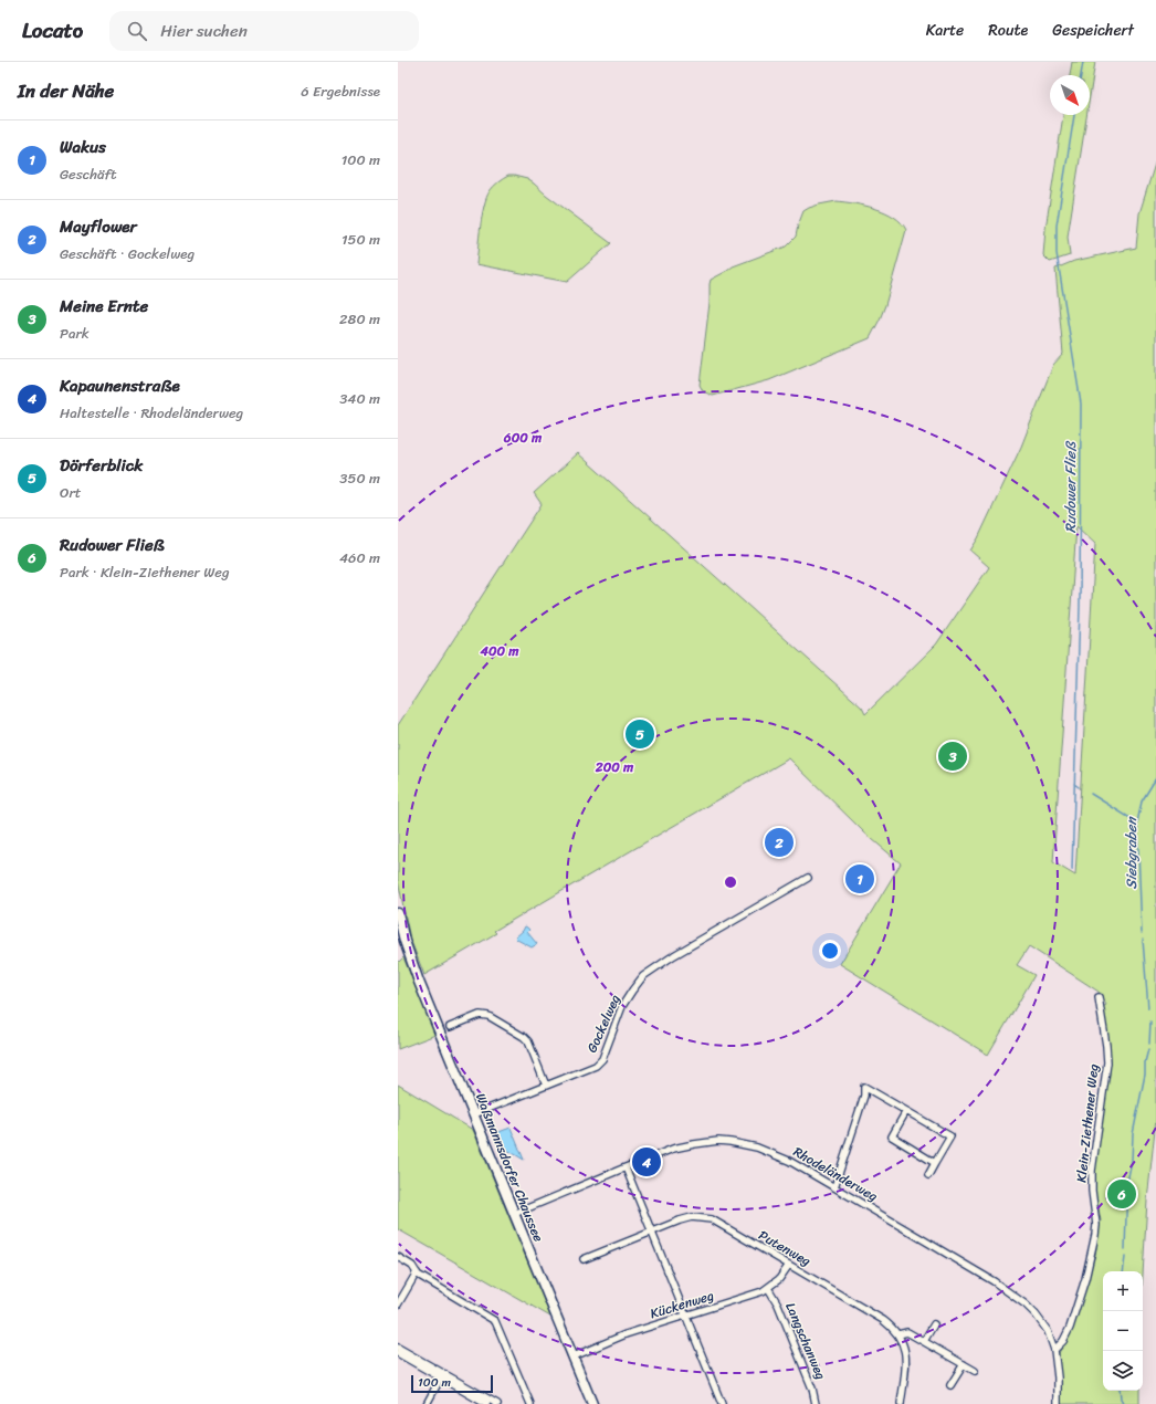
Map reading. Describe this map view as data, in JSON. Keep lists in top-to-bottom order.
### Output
{
  "streets": {
    "street": [
      "Gockelweg",
      "Klein-Ziethener Weg",
      "Waßmannsdorfer Chaussee",
      "Rhodeländerweg",
      "Putenweg",
      "Kückenweg",
      "Langschanweg"
    ]
  },
  "crossings": [
    ["Gockelweg", "Waßmannsdorfer Chaussee"],
    ["Klein-Ziethener Weg", "Rhodeländerweg"],
    ["Waßmannsdorfer Chaussee", "Rhodeländerweg"],
    ["Waßmannsdorfer Chaussee", "Kückenweg"],
    ["Putenweg", "Kückenweg"],
    ["Kückenweg", "Langschanweg"]
  ],
  "water": ["Rudower Fließ", "Siebgraben"],
  "scale_bar": "100 m",
  "north": "bottom right",
  "page": {
    "header": "Locato",
    "search": "Hier suchen",
    "nav": ["Karte", "Route", "Gespeichert"],
    "heading": ["In der Nähe", "6 Ergebnisse"],
    "list": [
      {
        "mark": "1",
        "name": "Wakus",
        "note": "Geschäft",
        "value": "100 m"
      },
      {
        "mark": "2",
        "name": "Mayflower",
        "note": "Geschäft · Gockelweg",
        "value": "150 m"
      },
      {
        "mark": "3",
        "name": "Meine Ernte",
        "note": "Park",
        "value": "280 m"
      },
      {
        "mark": "4",
        "name": "Kapaunenstraße",
        "note": "Haltestelle · Rhodeländerweg",
        "value": "340 m"
      },
      {
        "mark": "5",
        "name": "Dörferblick",
        "note": "Ort",
        "value": "350 m"
      },
      {
        "mark": "6",
        "name": "Rudower Fließ",
        "note": "Park · Klein-Ziethener Weg",
        "value": "460 m"
      }
    ],
    "pins": [
      "5",
      "3",
      "2",
      "1",
      "4",
      "6"
    ],
    "map_buttons": ["+", "−"],
    "scale": "100 m"
  },
  "rings": ["600 m", "400 m", "200 m"]
}
